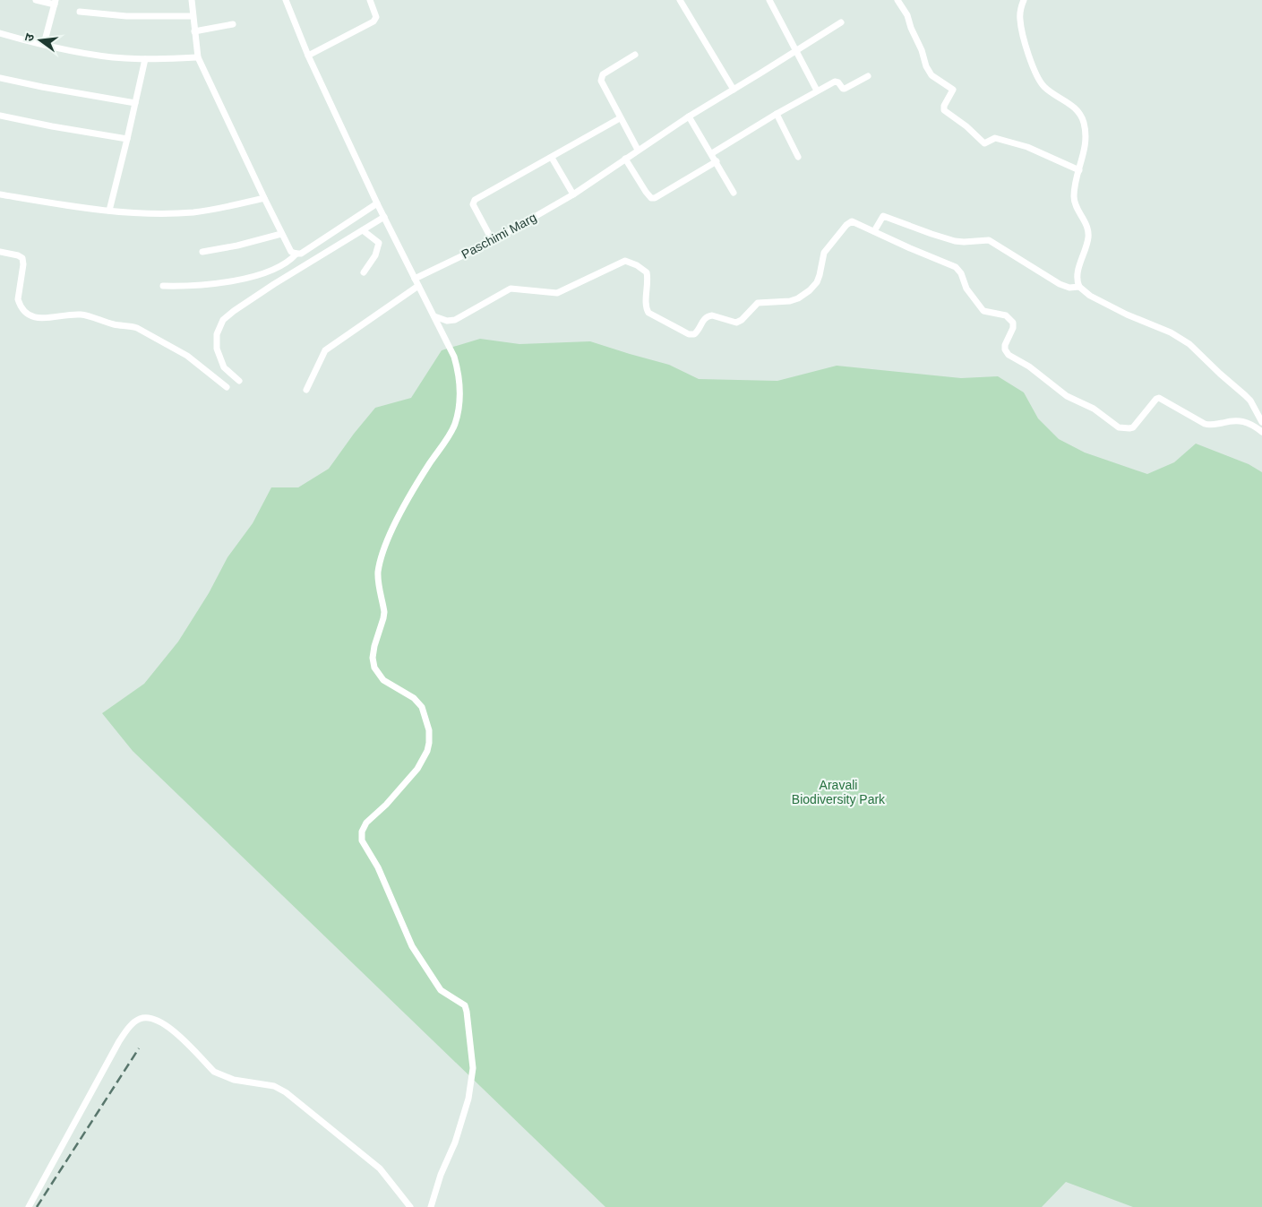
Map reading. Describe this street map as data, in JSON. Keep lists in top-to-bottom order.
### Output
{
  "streets": {
    "street": ["Paschimi Marg"]
  },
  "parks": ["Aravali Biodiversity Park"],
  "north": "left"
}
